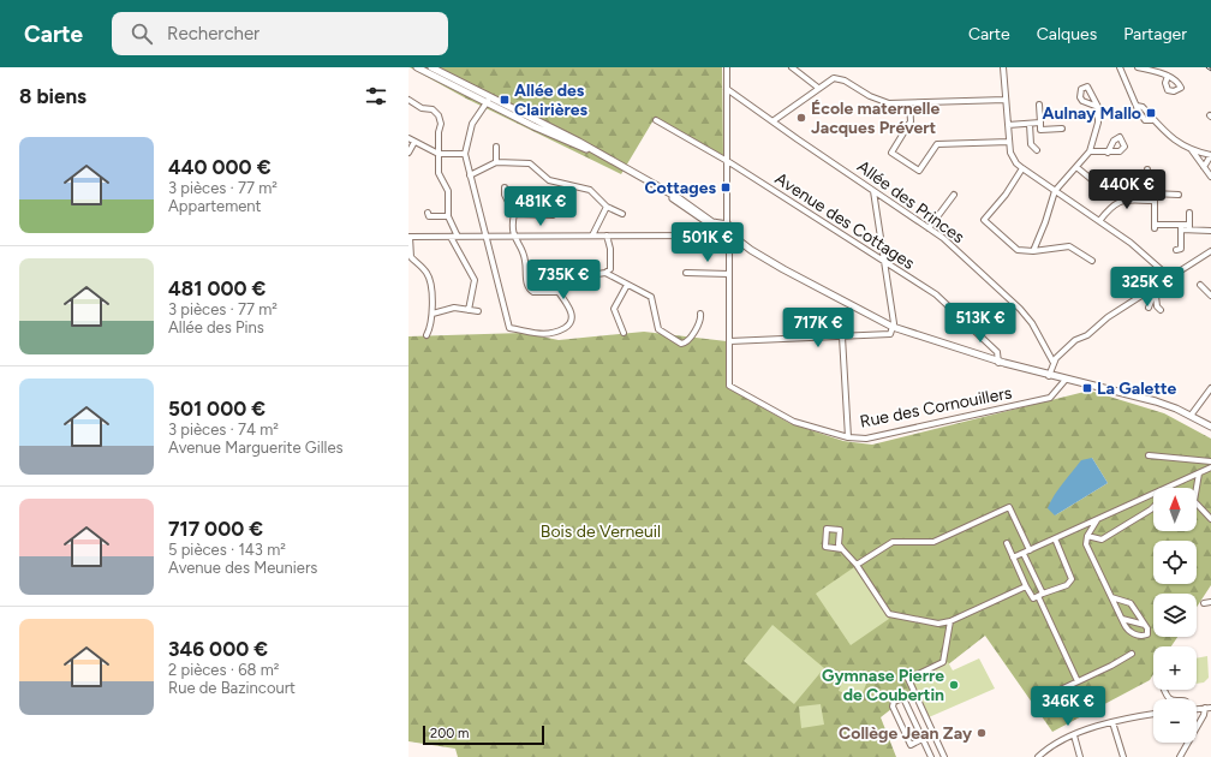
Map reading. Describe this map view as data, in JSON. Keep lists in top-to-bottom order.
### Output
{
  "streets": {
    "street": ["Allée des Princes", "Avenue des Cottages", "Rue des Cornouillers"]
  },
  "parks": ["Bois de Verneuil"],
  "places": {
    "transit": [
      "Allée des Clairières",
      "Aulnay Mallo",
      "Cottages",
      "La Galette"
    ],
    "other": ["École maternelle Jacques Prévert", "Gymnase Pierre de Coubertin", "Collège Jean Zay"]
  },
  "scale_bar": "200 m",
  "north": "top",
  "page": {
    "header": "Carte",
    "search": "Rechercher",
    "nav": ["Carte", "Calques", "Partager"],
    "heading": "8 biens",
    "list": [
      {
        "name": "440 000 €",
        "note": "3 pièces · 77 m² · Appartement"
      },
      {
        "name": "481 000 €",
        "note": "3 pièces · 77 m² · Allée des Pins"
      },
      {
        "name": "501 000 €",
        "note": "3 pièces · 74 m² · Avenue Marguerite Gilles"
      },
      {
        "name": "717 000 €",
        "note": "5 pièces · 143 m² · Avenue des Meuniers"
      },
      {
        "name": "346 000 €",
        "note": "2 pièces · 68 m² · Rue de Bazincourt"
      }
    ],
    "price": [
      "440K €",
      "481K €",
      "501K €",
      "735K €",
      "325K €",
      "513K €",
      "717K €",
      "346K €"
    ],
    "map_buttons": ["+", "−"],
    "scale": "200 m"
  }
}
